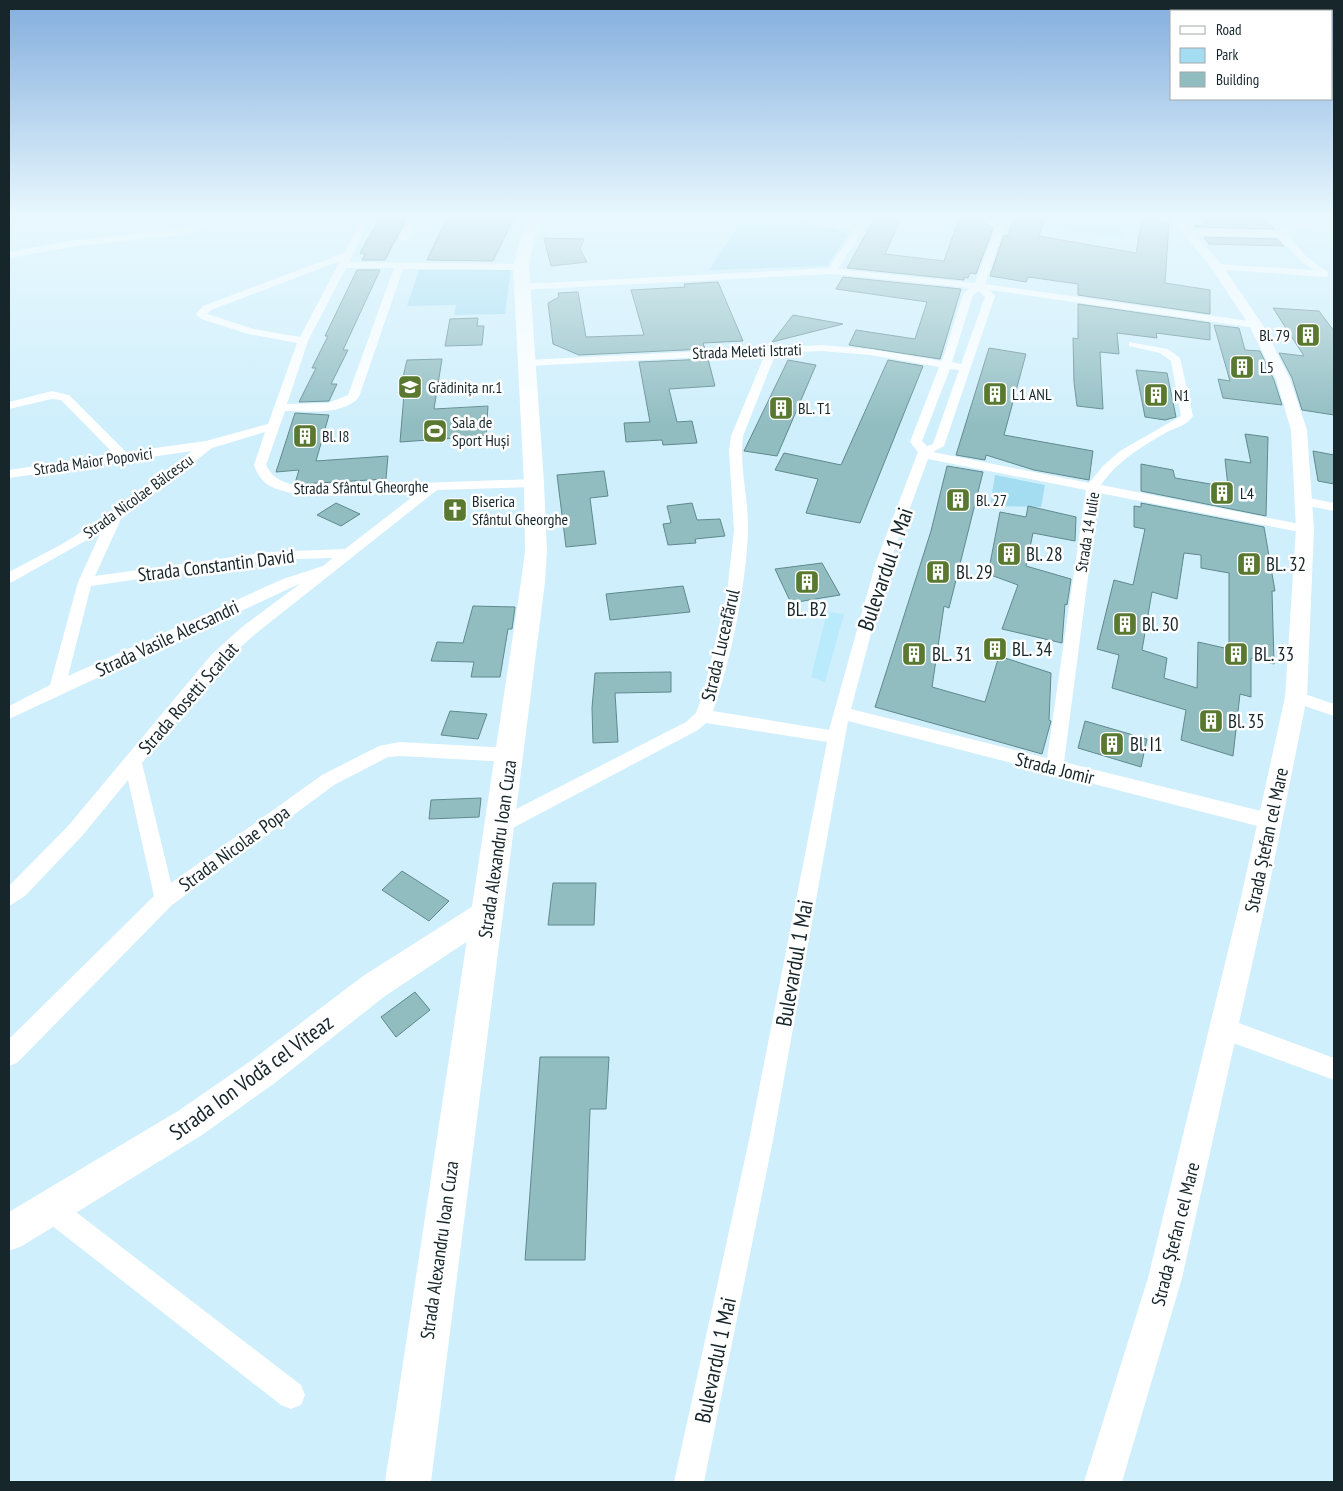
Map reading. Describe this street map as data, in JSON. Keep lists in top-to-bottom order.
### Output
{
  "streets": {
    "highway": ["Strada Alexandru Ioan Cuza"],
    "main road": ["Strada Ion Vodă cel Viteaz"],
    "street": [
      "Strada Meleti Istrati",
      "Strada Maior Popovici",
      "Strada Sfântul Gheorghe",
      "Strada Nicolae Bălcescu",
      "Strada 14 Iulie",
      "Strada Constantin David",
      "Bulevardul 1 Mai",
      "Strada Vasile Alecsandri",
      "Strada Luceafărul",
      "Strada Rosetti Scarlat",
      "Strada Jomir",
      "Strada Ștefan cel Mare",
      "Strada Nicolae Popa"
    ]
  },
  "crossings": [
    ["Strada Meleti Istrati", "Bulevardul 1 Mai"],
    ["Strada Meleti Istrati", "Strada Luceafărul"],
    ["Strada Meleti Istrati", "Strada Alexandru Ioan Cuza"],
    ["Strada Maior Popovici", "Strada Nicolae Bălcescu"],
    ["Strada Sfântul Gheorghe", "Strada Nicolae Bălcescu"],
    ["Strada Sfântul Gheorghe", "Strada Rosetti Scarlat"],
    ["Strada Sfântul Gheorghe", "Strada Alexandru Ioan Cuza"],
    ["Strada 14 Iulie", "Strada Jomir"],
    ["Strada Constantin David", "Strada Rosetti Scarlat"],
    ["Bulevardul 1 Mai", "Strada Jomir"],
    ["Strada Vasile Alecsandri", "Strada Rosetti Scarlat"],
    ["Strada Luceafărul", "Strada Alexandru Ioan Cuza"],
    ["Strada Jomir", "Strada Ștefan cel Mare"],
    ["Strada Nicolae Popa", "Strada Alexandru Ioan Cuza"],
    ["Strada Alexandru Ioan Cuza", "Strada Ion Vodă cel Viteaz"]
  ],
  "places": {
    "building": [
      "Bl. 79",
      "L5",
      "L1 ANL",
      "N1",
      "BL. T1",
      "Bl. I8",
      "L4",
      "Bl. 27",
      "Bl. 28",
      "BL. 32",
      "Bl. 29",
      "BL. B2",
      "Bl. 30",
      "BL. 34",
      "BL. 31",
      "BL. 33",
      "Bl. 35",
      "Bl. I1"
    ],
    "school or university": ["Grădinița nr.1"],
    "sports": ["Sala de Sport Huși"],
    "church": ["Biserica Sfântul Gheorghe"]
  },
  "legend": ["Road", "Park", "Building"]
}
